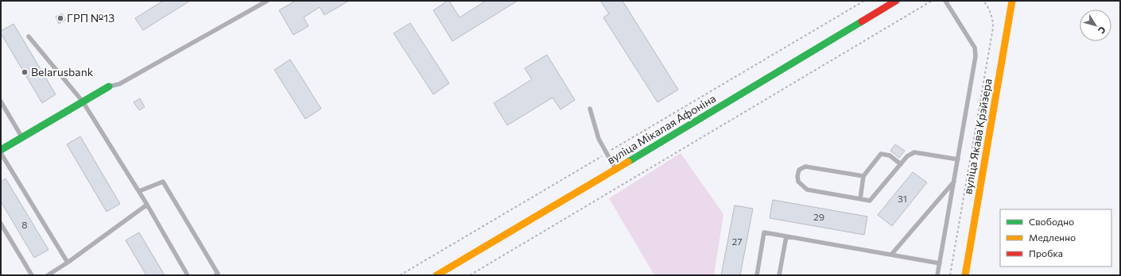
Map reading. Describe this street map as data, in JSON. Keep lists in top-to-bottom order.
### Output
{
  "streets": {
    "street": ["вуліца Мікалая Афоніна", "вуліца Якава Крэйзера"]
  },
  "places": ["ГРП №13", "Belarusbank"],
  "house_numbers": [
    "31",
    "29",
    "8",
    "27"
  ],
  "legend": ["Свободно", "Медленно", "Пробка"],
  "north": "bottom right"
}
